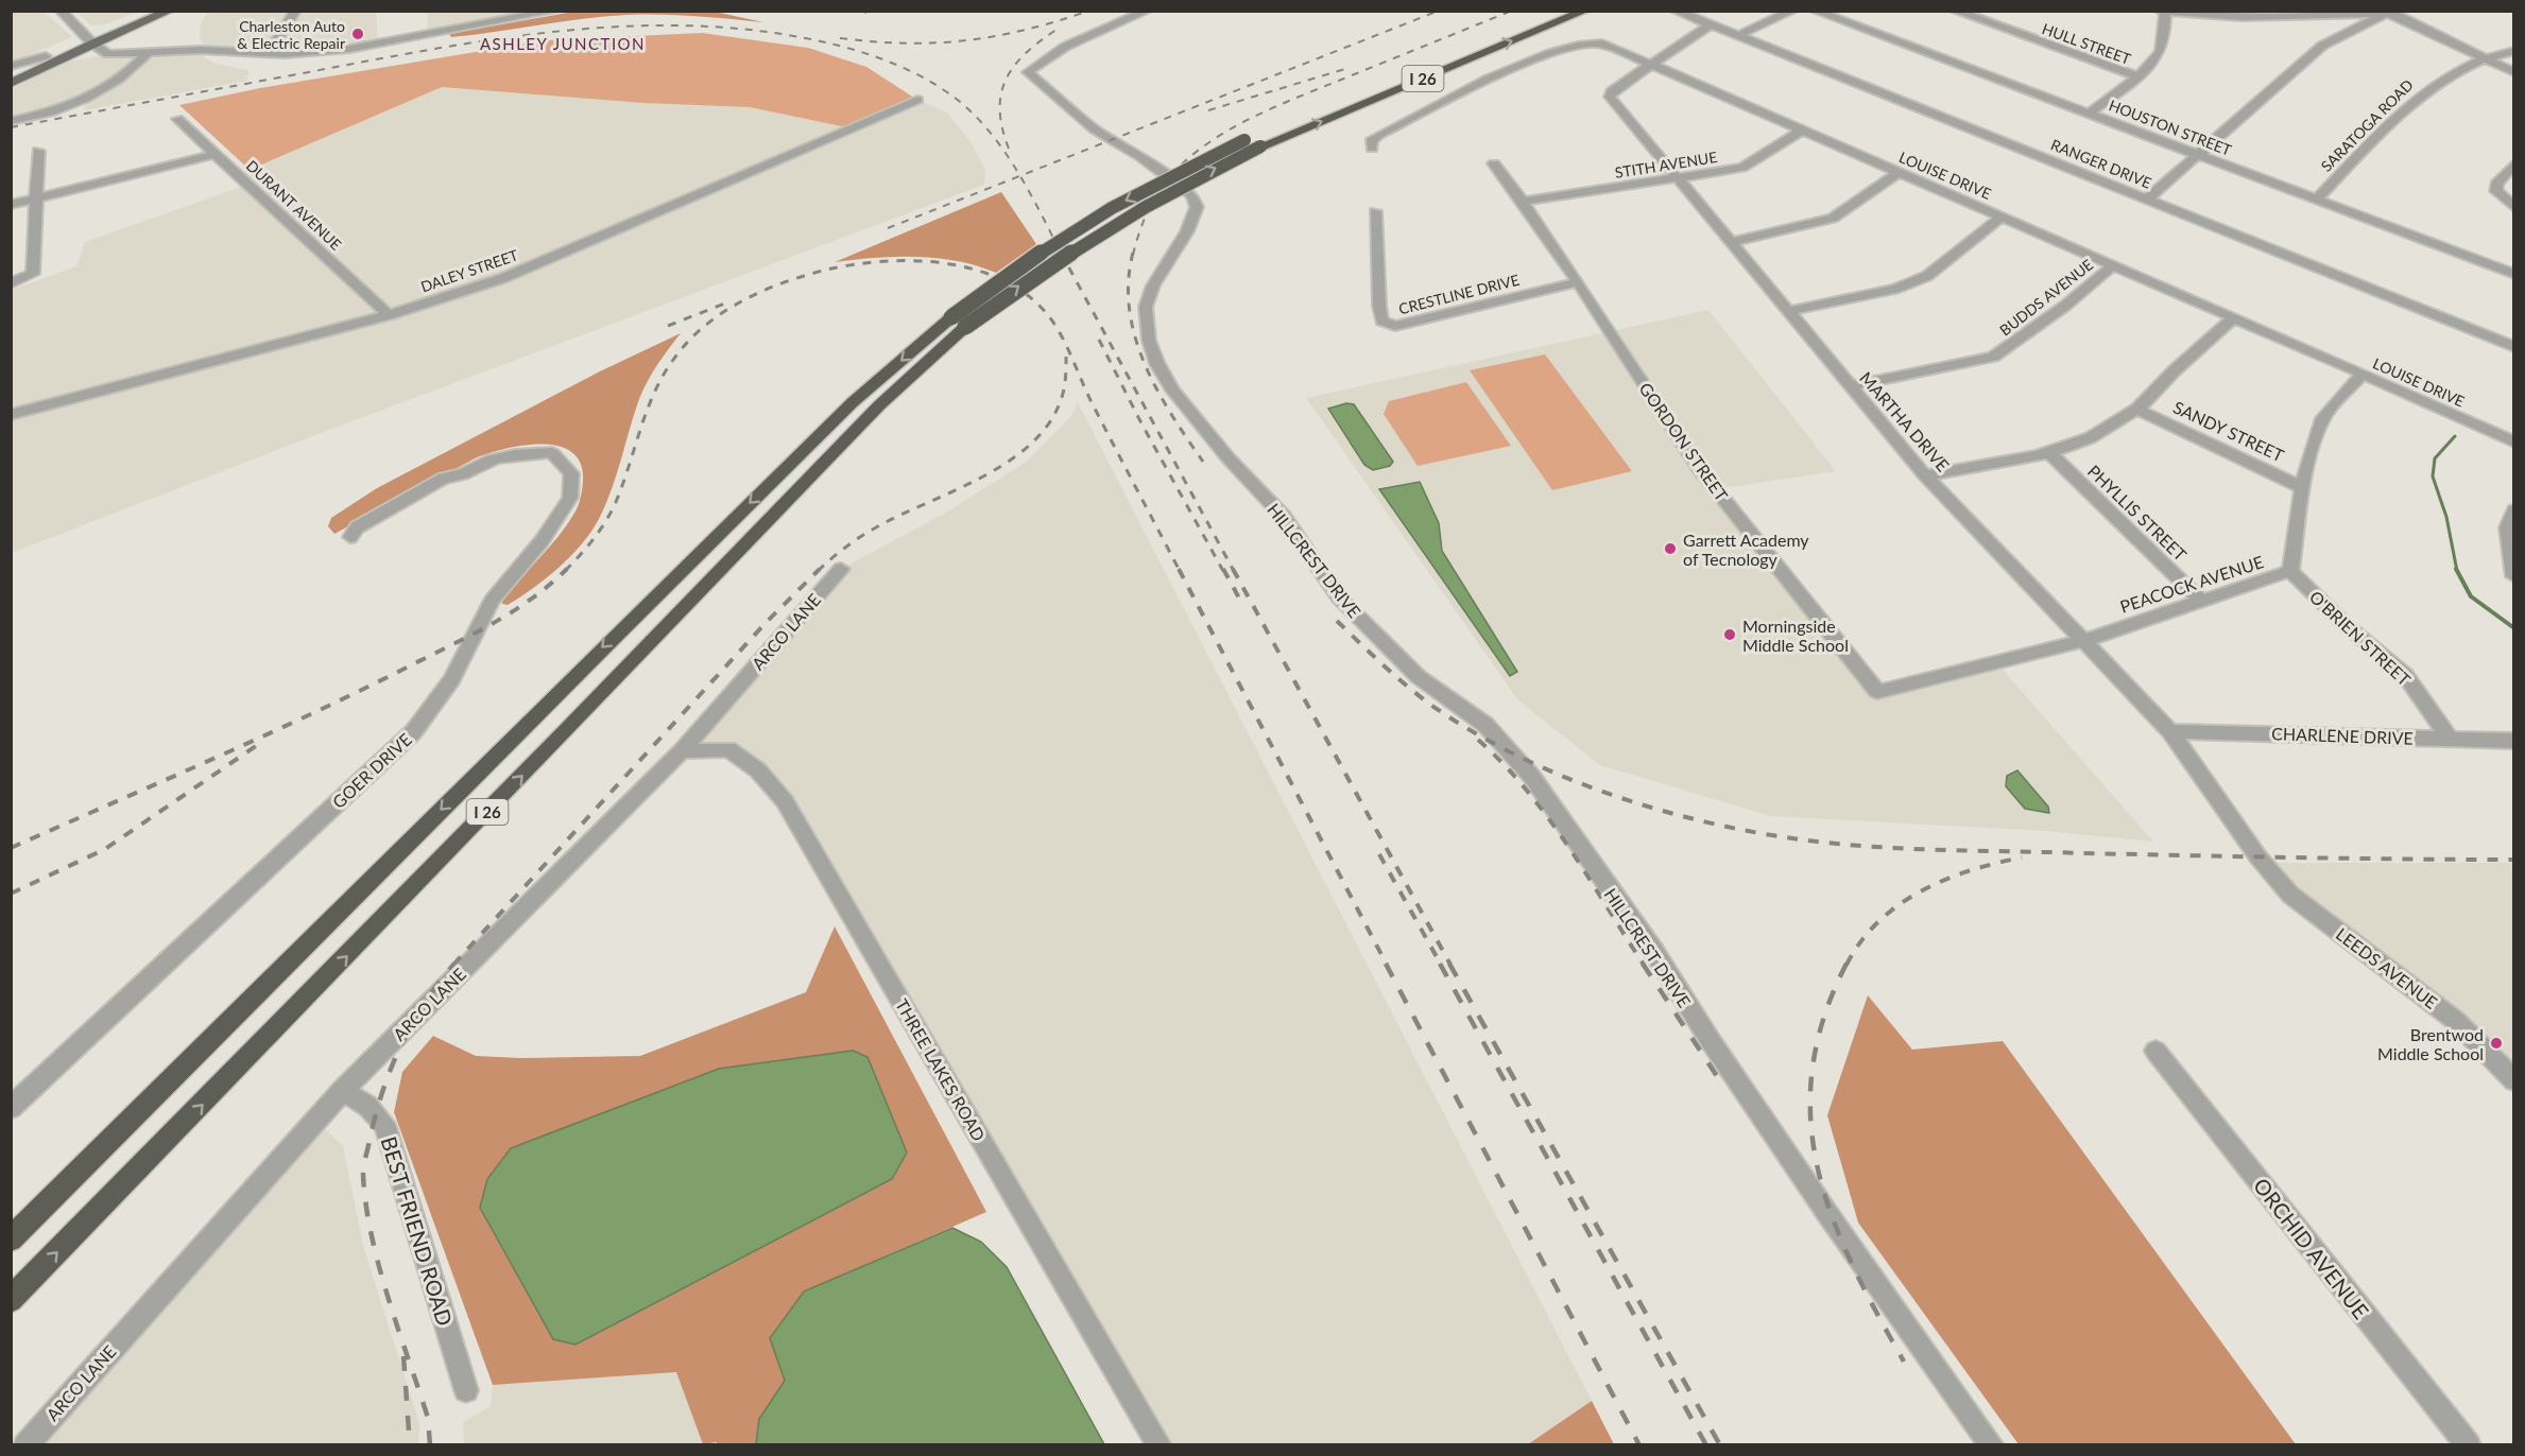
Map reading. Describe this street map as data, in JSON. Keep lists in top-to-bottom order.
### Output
{
  "streets": {
    "highway": ["I 26"],
    "street": [
      "HULL STREET",
      "SARATOGA ROAD",
      "HOUSTON STREET",
      "RANGER DRIVE",
      "STITH AVENUE",
      "LOUISE DRIVE",
      "DURANT AVENUE",
      "DALEY STREET",
      "CRESTLINE DRIVE",
      "BUDDS AVENUE",
      "MARTHA DRIVE",
      "SANDY STREET",
      "GORDON STREET",
      "PHYLLIS STREET",
      "HILLCREST DRIVE",
      "PEACOCK AVENUE",
      "ARCO LANE",
      "O'BRIEN STREET",
      "CHARLENE DRIVE",
      "GOER DRIVE",
      "LEEDS AVENUE",
      "THREE LAKES ROAD",
      "BEST FRIEND ROAD",
      "ORCHID AVENUE"
    ]
  },
  "crossings": [
    ["SARATOGA ROAD", "HOUSTON STREET"],
    ["RANGER DRIVE", "MARTHA DRIVE"],
    ["STITH AVENUE", "LOUISE DRIVE"],
    ["STITH AVENUE", "MARTHA DRIVE"],
    ["STITH AVENUE", "GORDON STREET"],
    ["LOUISE DRIVE", "BUDDS AVENUE"],
    ["LOUISE DRIVE", "MARTHA DRIVE"],
    ["LOUISE DRIVE", "PEACOCK AVENUE"],
    ["DURANT AVENUE", "DALEY STREET"],
    ["CRESTLINE DRIVE", "GORDON STREET"],
    ["BUDDS AVENUE", "MARTHA DRIVE"],
    ["MARTHA DRIVE", "GORDON STREET"],
    ["MARTHA DRIVE", "PEACOCK AVENUE"],
    ["MARTHA DRIVE", "CHARLENE DRIVE"],
    ["MARTHA DRIVE", "LEEDS AVENUE"],
    ["SANDY STREET", "PEACOCK AVENUE"],
    ["GORDON STREET", "PEACOCK AVENUE"],
    ["PHYLLIS STREET", "PEACOCK AVENUE"],
    ["PEACOCK AVENUE", "O'BRIEN STREET"],
    ["ARCO LANE", "THREE LAKES ROAD"],
    ["ARCO LANE", "BEST FRIEND ROAD"],
    ["O'BRIEN STREET", "CHARLENE DRIVE"]
  ],
  "districts": ["ASHLEY JUNCTION"],
  "places": [
    "Charleston Auto & Electric Repair",
    "Garrett Academy of Tecnology",
    "Morningside Middle School",
    "Brentwod Middle School"
  ]
}
